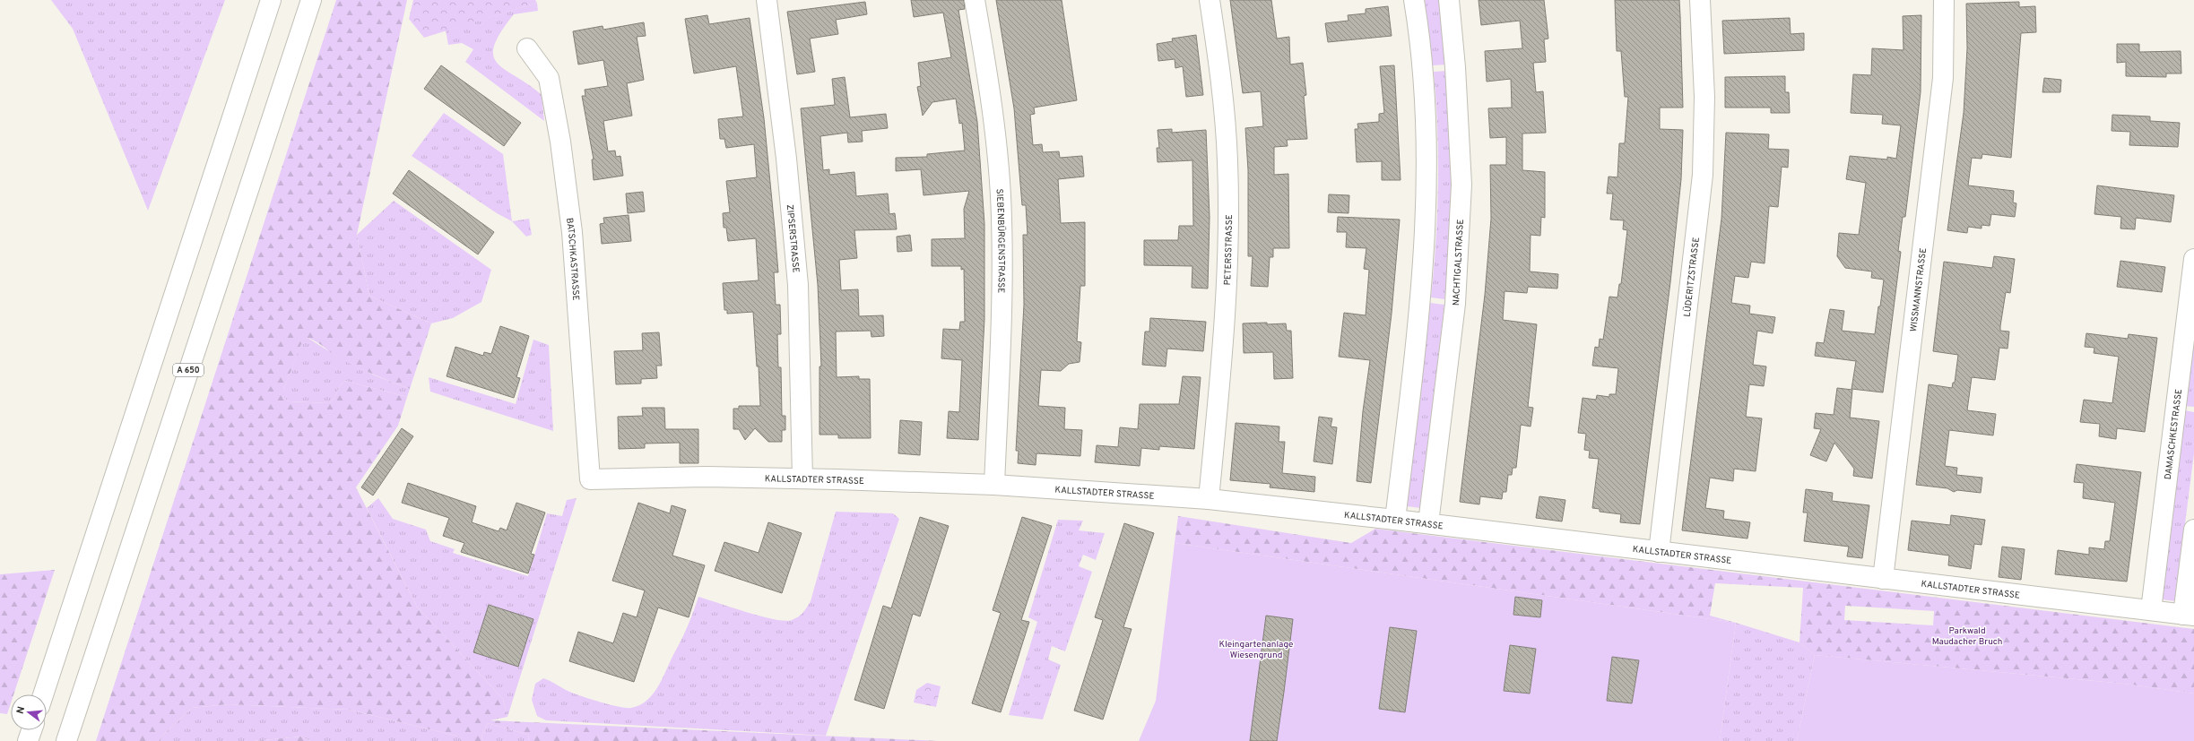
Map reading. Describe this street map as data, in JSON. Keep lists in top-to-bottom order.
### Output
{
  "streets": {
    "main road": [
      "ZIPSERSTRASSE",
      "SIEBENBÜRGENSTRASSE",
      "PETERSSTRASSE",
      "BATSCHKASTRASSE",
      "NACHTIGALSTRASSE",
      "LÜDERITZSTRASSE",
      "WISSMANNSTRASSE",
      "A 650",
      "DAMASCHKESTRASSE",
      "KALLSTADTER STRASSE"
    ]
  },
  "crossings": [
    ["ZIPSERSTRASSE", "KALLSTADTER STRASSE"],
    ["SIEBENBÜRGENSTRASSE", "KALLSTADTER STRASSE"],
    ["PETERSSTRASSE", "KALLSTADTER STRASSE"],
    ["BATSCHKASTRASSE", "KALLSTADTER STRASSE"],
    ["NACHTIGALSTRASSE", "KALLSTADTER STRASSE"],
    ["LÜDERITZSTRASSE", "KALLSTADTER STRASSE"],
    ["WISSMANNSTRASSE", "KALLSTADTER STRASSE"],
    ["DAMASCHKESTRASSE", "KALLSTADTER STRASSE"]
  ],
  "parks": ["Parkwald Maudacher Bruch", "Kleingartenanlage Wiesengrund"],
  "north": "left"
}
